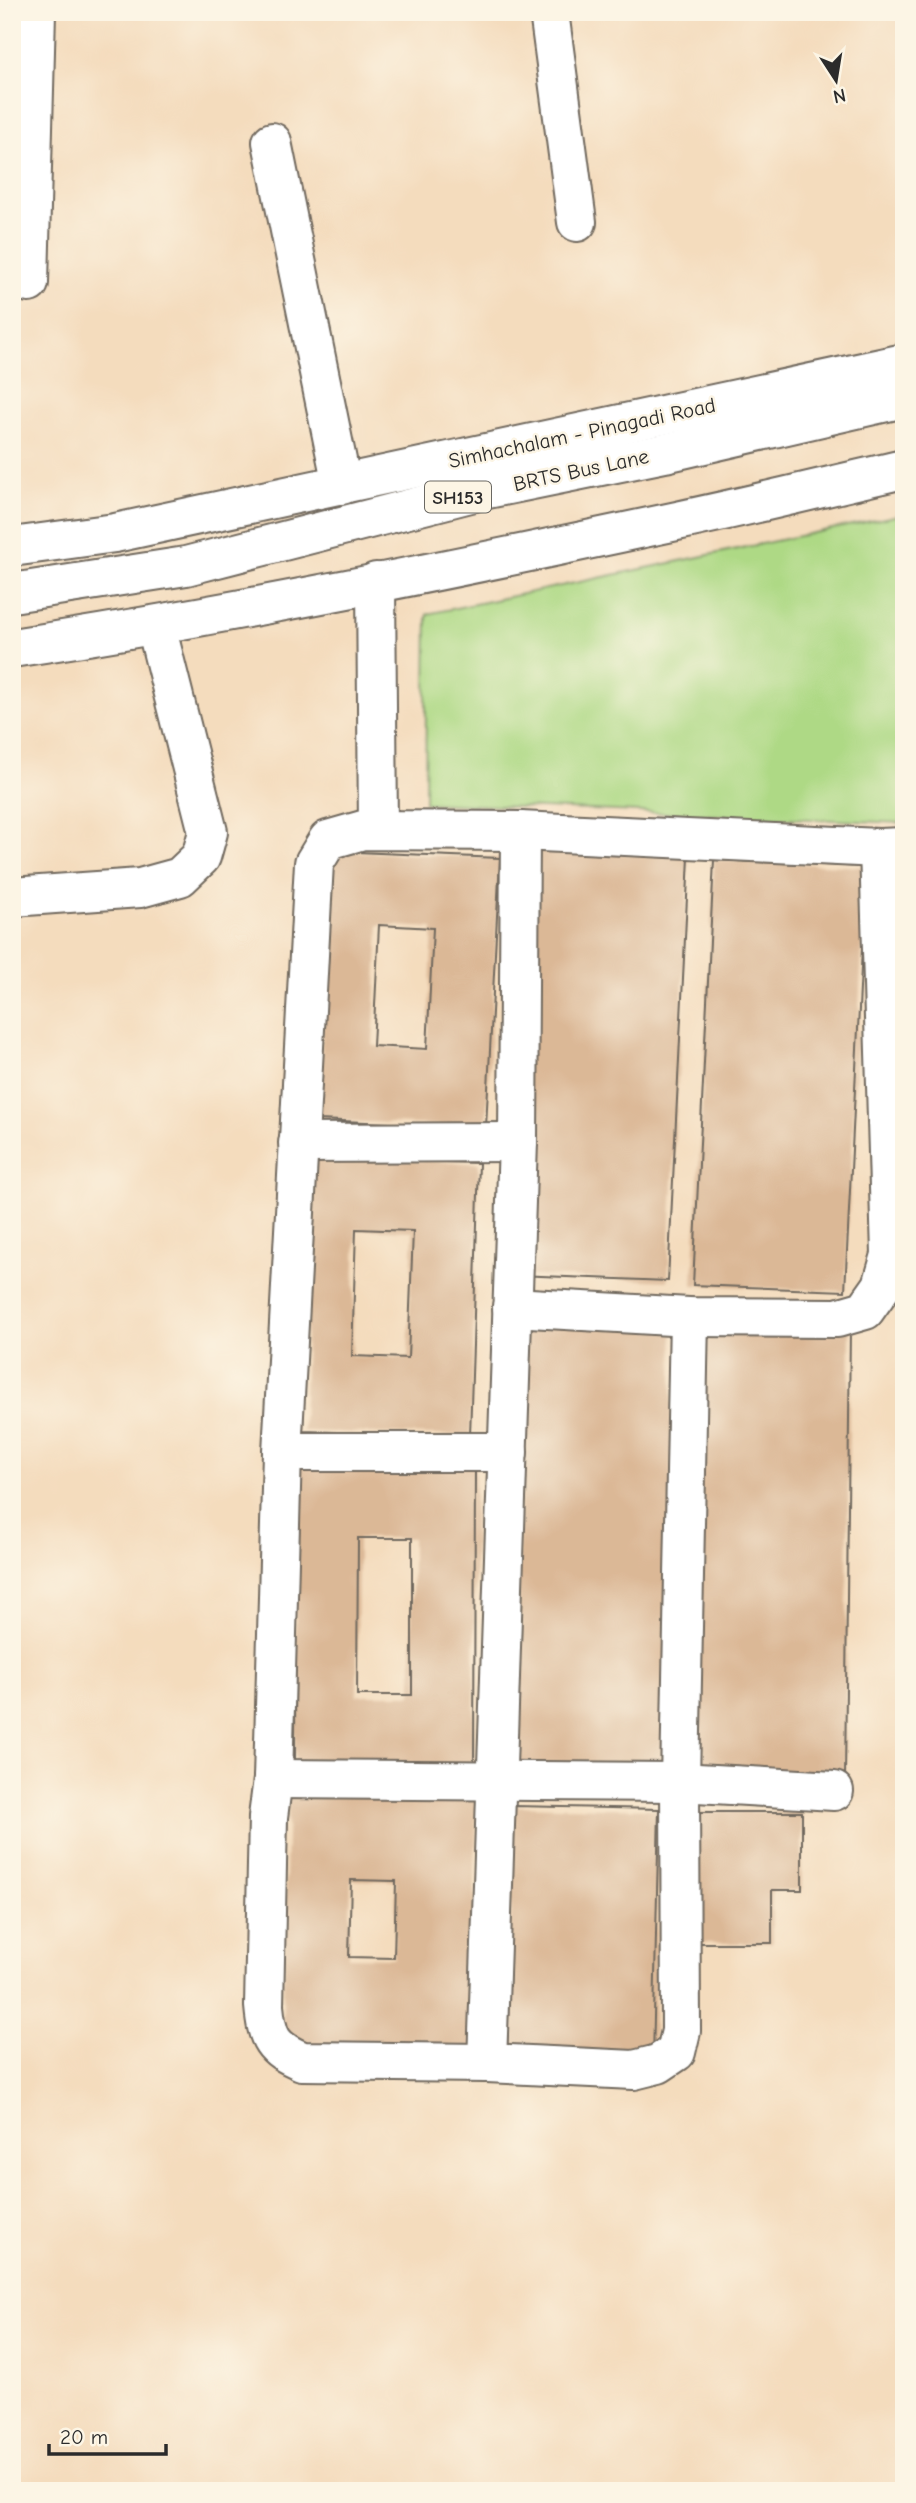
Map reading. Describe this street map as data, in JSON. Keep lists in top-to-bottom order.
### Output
{
  "streets": {
    "main road": ["Simhachalam - Pinagadi Road", "BRTS Bus Lane", "SH153"]
  },
  "scale_bar": "20 m",
  "north": "bottom"
}
